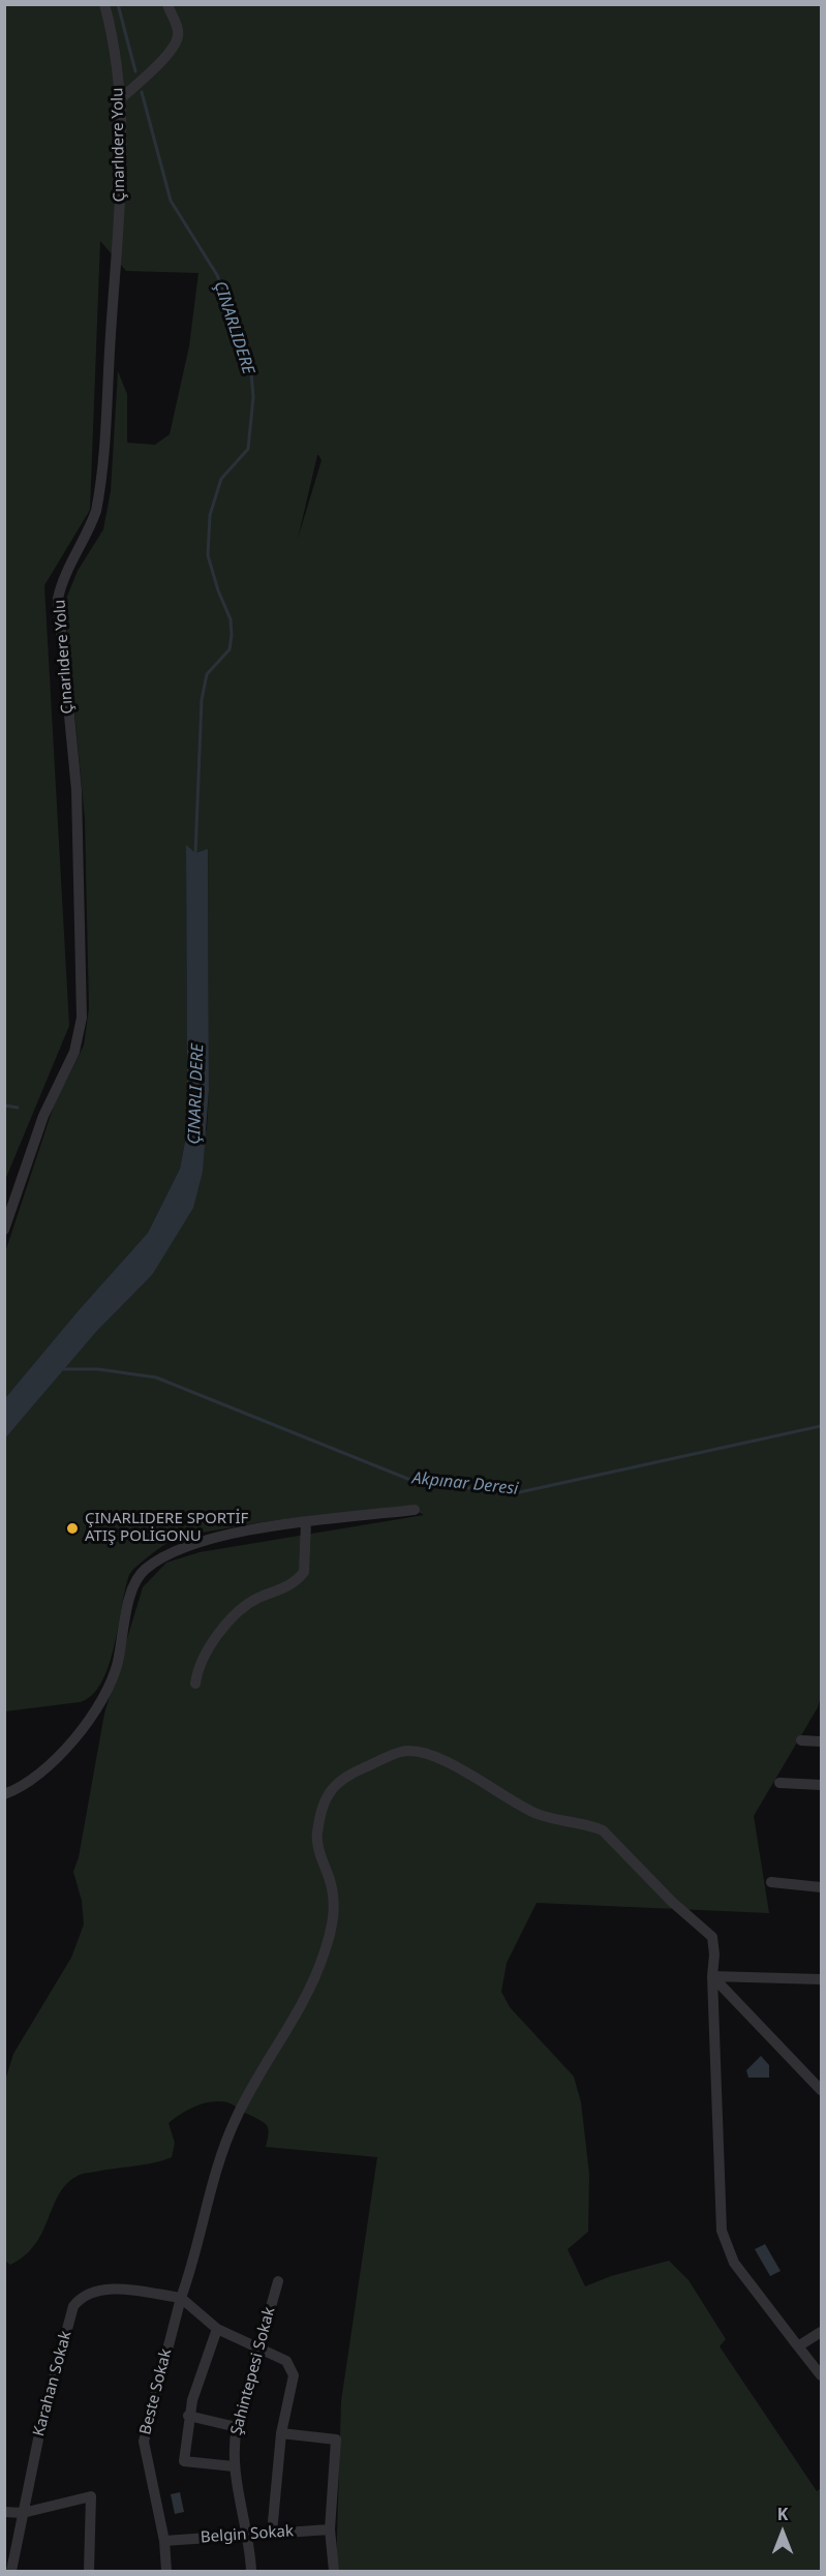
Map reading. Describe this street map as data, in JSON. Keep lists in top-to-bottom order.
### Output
{
  "streets": {
    "street": [
      "Çınarlıdere Yolu",
      "Şahintepesi Sokak",
      "Karahan Sokak",
      "Beste Sokak",
      "Belgin Sokak"
    ]
  },
  "crossings": [
    ["Şahintepesi Sokak", "Belgin Sokak"],
    ["Karahan Sokak", "Beste Sokak"],
    ["Beste Sokak", "Belgin Sokak"]
  ],
  "water": ["ÇINARLIDERE", "ÇINARLI DERE", "Akpınar Deresi"],
  "places": ["ÇINARLIDERE SPORTİF ATIŞ POLİGONU"],
  "north": "top"
}
